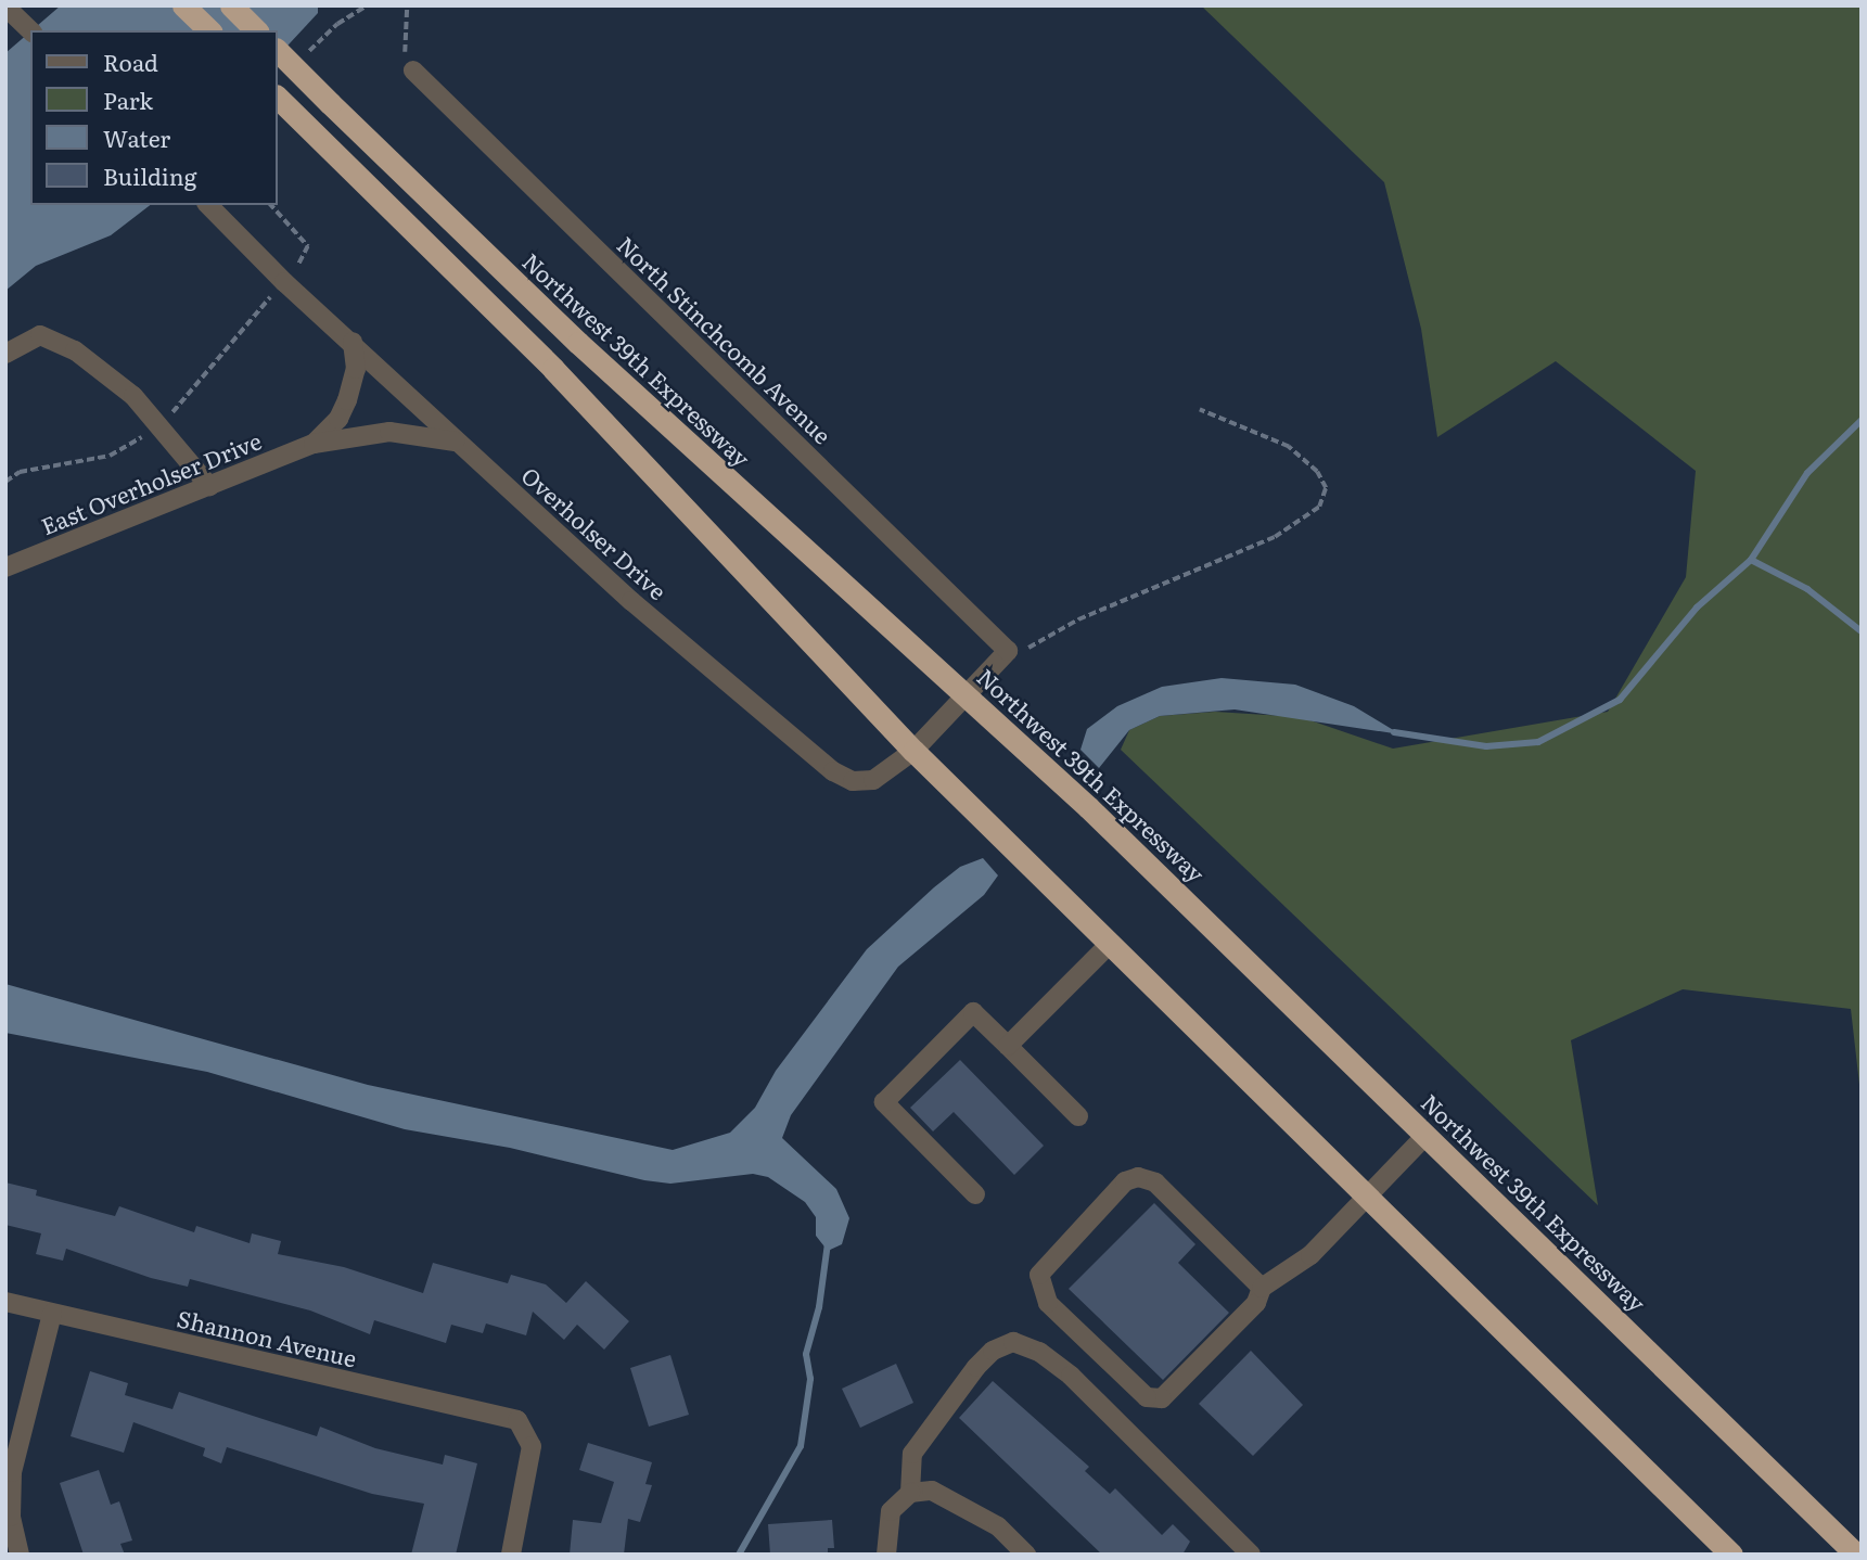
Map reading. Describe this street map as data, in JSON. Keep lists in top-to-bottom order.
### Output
{
  "streets": {
    "highway": ["Northwest 39th Expressway"],
    "street": [
      "North Stinchcomb Avenue",
      "East Overholser Drive",
      "Overholser Drive",
      "Shannon Avenue"
    ]
  },
  "crossings": [
    ["Northwest 39th Expressway", "Overholser Drive"],
    ["East Overholser Drive", "Overholser Drive"]
  ],
  "legend": [
    "Road",
    "Park",
    "Water",
    "Building"
  ]
}
